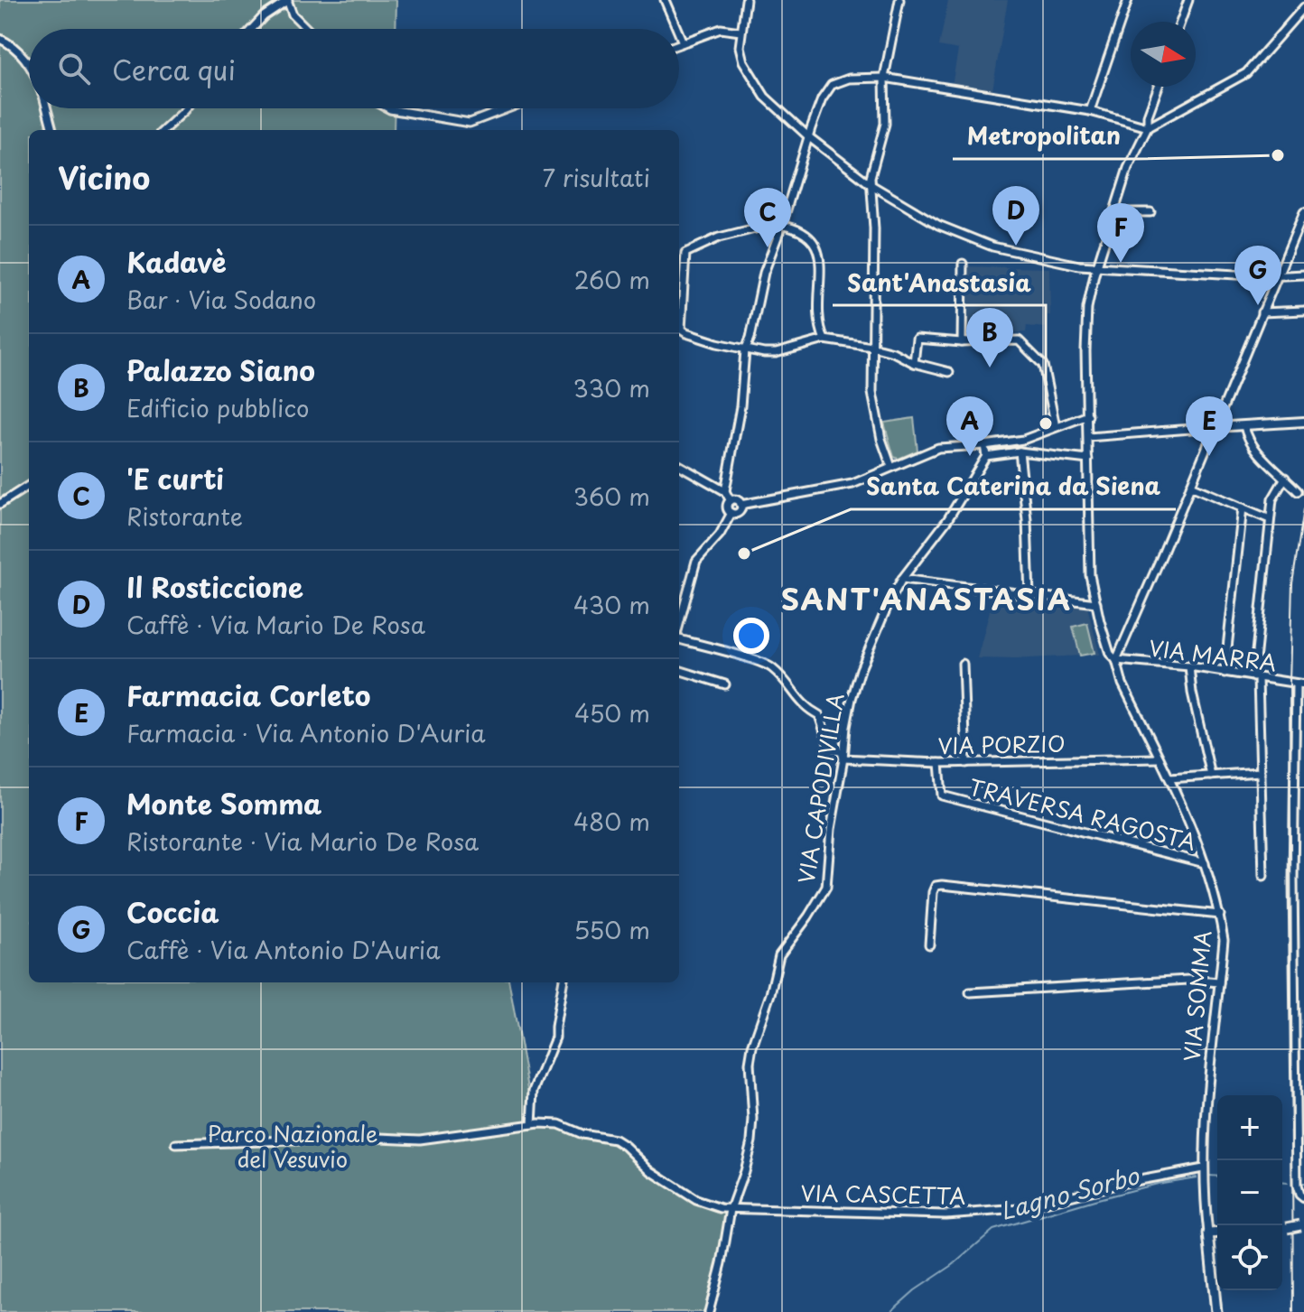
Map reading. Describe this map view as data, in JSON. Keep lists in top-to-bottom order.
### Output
{
  "streets": {
    "main road": ["VIA SOMMA"],
    "street": [
      "VIA MARRA",
      "VIA PORZIO",
      "VIA CAPODIVILLA",
      "TRAVERSA RAGOSTA",
      "VIA CASCETTA"
    ]
  },
  "crossings": [
    ["VIA MARRA", "VIA SOMMA"],
    ["VIA PORZIO", "VIA CAPODIVILLA"],
    ["VIA PORZIO", "TRAVERSA RAGOSTA"],
    ["VIA PORZIO", "VIA SOMMA"],
    ["VIA CAPODIVILLA", "VIA CASCETTA"],
    ["TRAVERSA RAGOSTA", "VIA SOMMA"],
    ["VIA SOMMA", "VIA CASCETTA"]
  ],
  "districts": ["SANT'ANASTASIA"],
  "water": ["Lagno Sorbo"],
  "parks": ["Parco Nazionale del Vesuvio"],
  "places": ["Metropolitan", "Sant'Anastasia", "Santa Caterina da Siena"],
  "north": "right",
  "page": {
    "search": "Cerca qui",
    "heading": ["Vicino", "7 risultati"],
    "pins": [
      "D",
      "C",
      "F",
      "G",
      "B",
      "A",
      "E"
    ],
    "list": [
      {
        "mark": "A",
        "name": "Kadavè",
        "note": "Bar · Via Sodano",
        "value": "260 m"
      },
      {
        "mark": "B",
        "name": "Palazzo Siano",
        "note": "Edificio pubblico",
        "value": "330 m"
      },
      {
        "mark": "C",
        "name": "'E curti",
        "note": "Ristorante",
        "value": "360 m"
      },
      {
        "mark": "D",
        "name": "Il Rosticcione",
        "note": "Caffè · Via Mario De Rosa",
        "value": "430 m"
      },
      {
        "mark": "E",
        "name": "Farmacia Corleto",
        "note": "Farmacia · Via Antonio D'Auria",
        "value": "450 m"
      },
      {
        "mark": "F",
        "name": "Monte Somma",
        "note": "Ristorante · Via Mario De Rosa",
        "value": "480 m"
      },
      {
        "mark": "G",
        "name": "Coccia",
        "note": "Caffè · Via Antonio D'Auria",
        "value": "550 m"
      }
    ],
    "map_buttons": ["+", "−"]
  }
}
